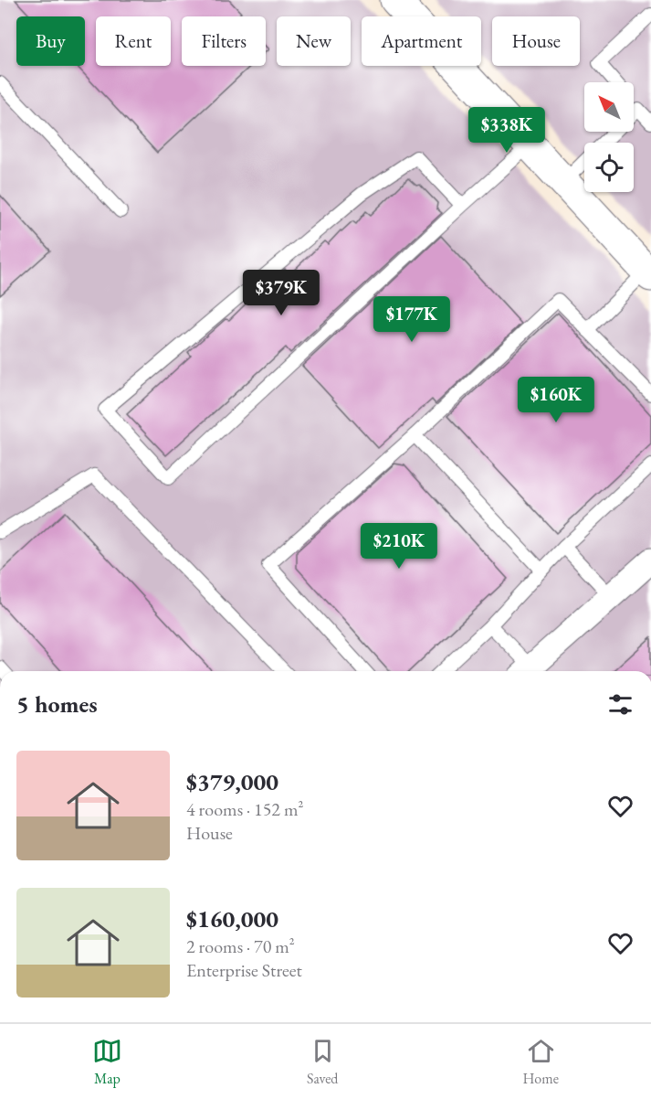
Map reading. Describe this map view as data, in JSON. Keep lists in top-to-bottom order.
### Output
{
  "north": "top left",
  "page": {
    "chip": [
      "Buy",
      "Rent",
      "Filters",
      "New",
      "Apartment",
      "House"
    ],
    "price": [
      "$338K",
      "$379K",
      "$177K",
      "$160K",
      "$210K"
    ],
    "heading": "5 homes",
    "list": [
      {
        "name": "$379,000",
        "note": "4 rooms · 152 m² · House"
      },
      {
        "name": "$160,000",
        "note": "2 rooms · 70 m² · Enterprise Street"
      }
    ],
    "tabs": ["Map", "Saved", "Home"]
  }
}
